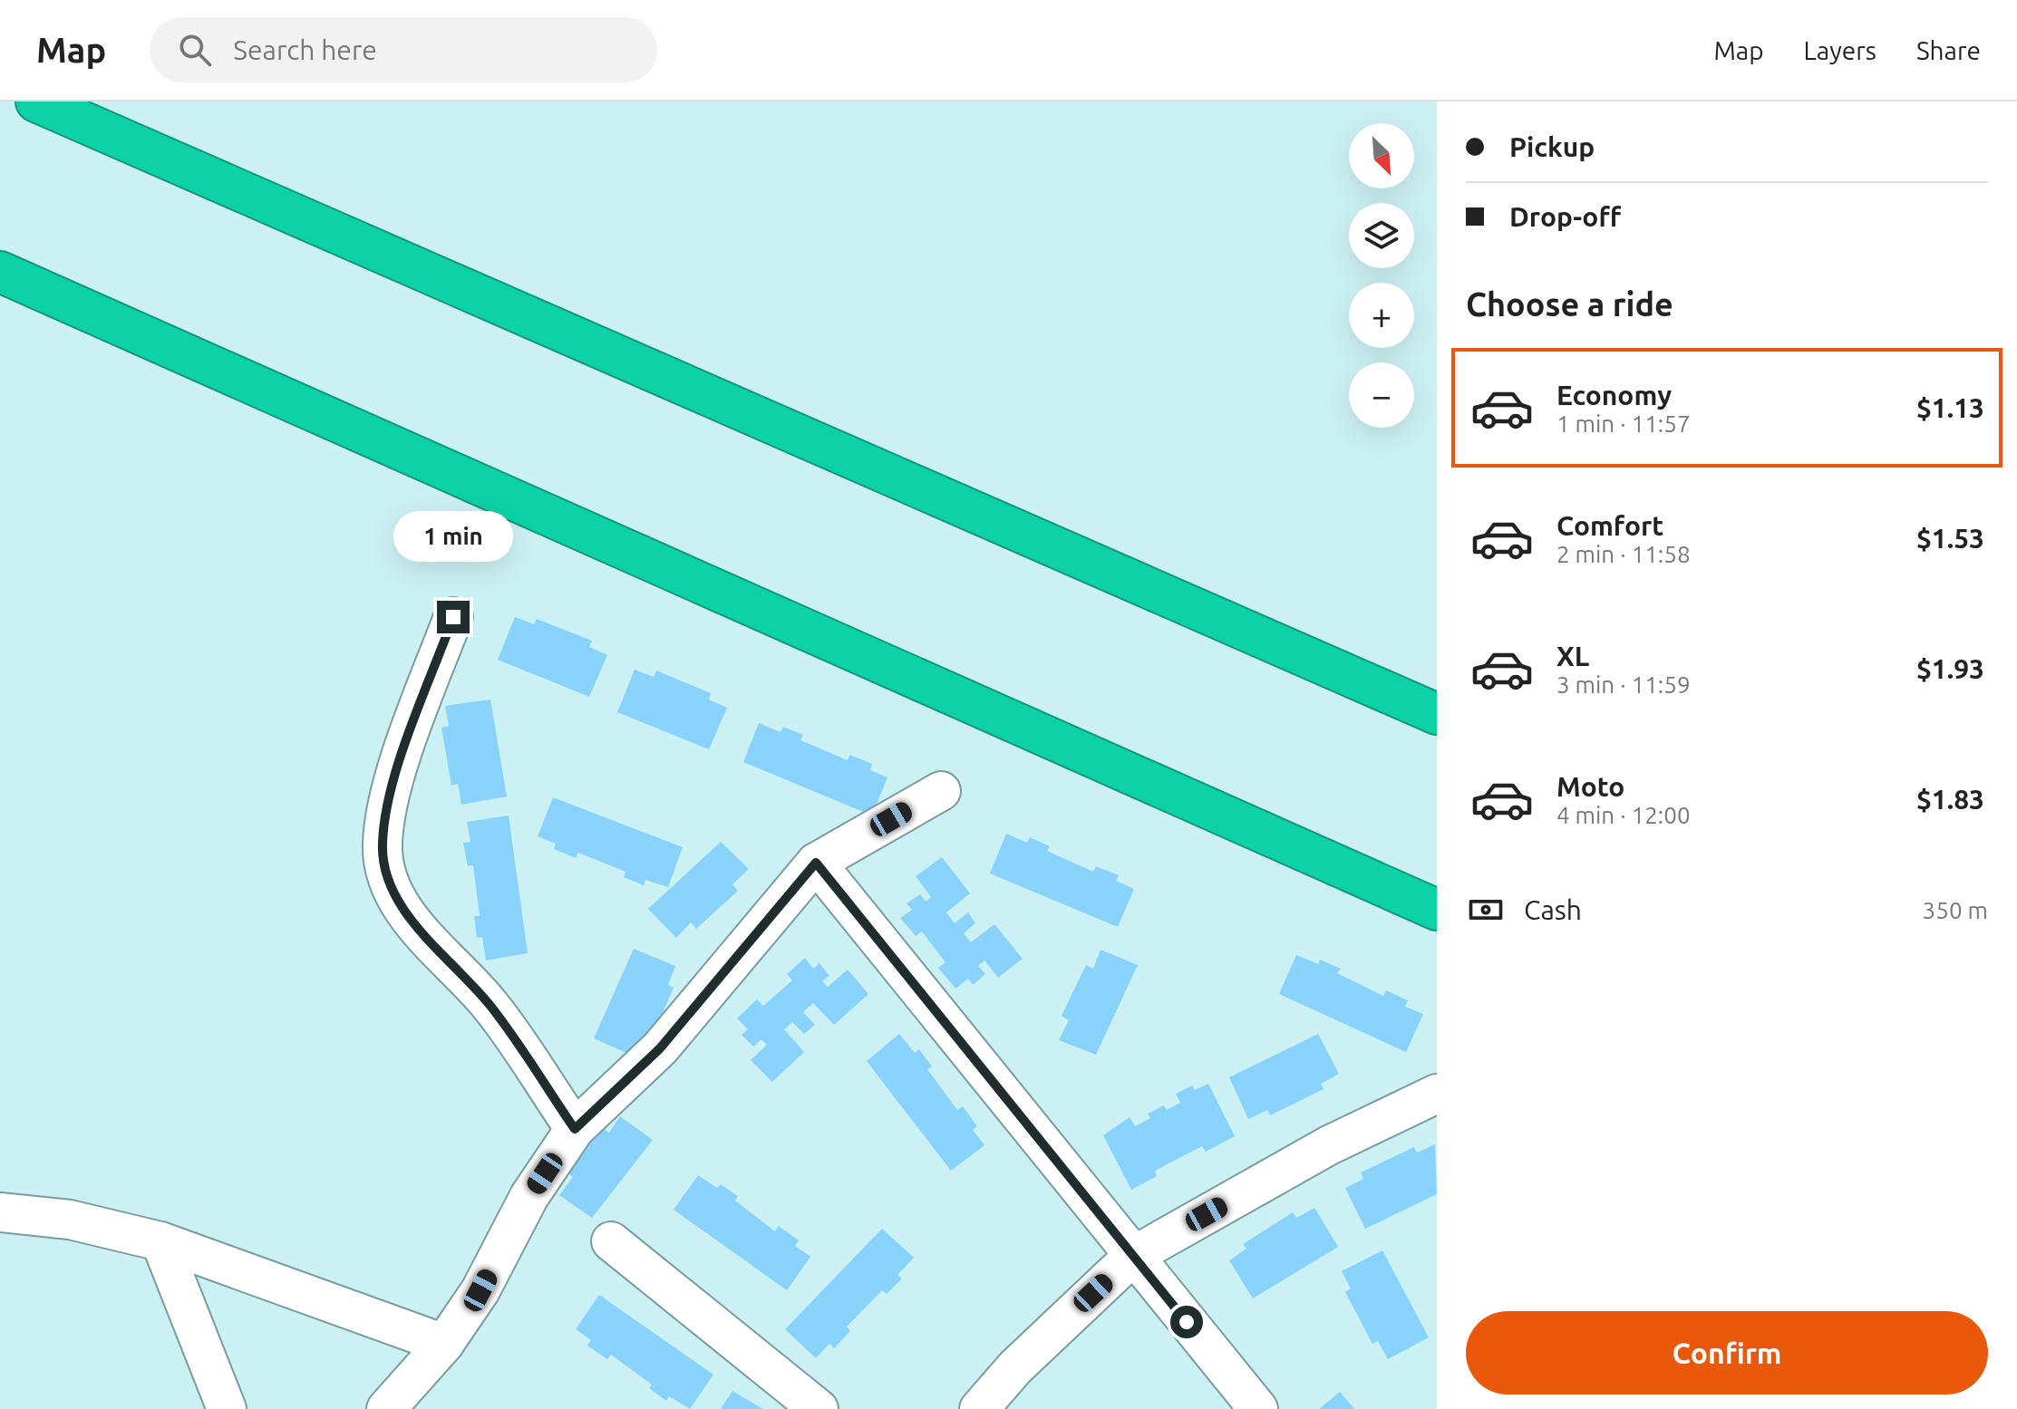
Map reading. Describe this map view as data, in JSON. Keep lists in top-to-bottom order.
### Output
{
  "north": "bottom right",
  "page": {
    "header": "Map",
    "search": "Search here",
    "nav": ["Map", "Layers", "Share"],
    "banner": ["Pickup", "Drop-off"],
    "map_buttons": ["+", "−"],
    "heading": "Choose a ride",
    "list": [
      {
        "name": "Economy",
        "note": "1 min · 11:57",
        "value": "$1.13"
      },
      {
        "name": "Comfort",
        "note": "2 min · 11:58",
        "value": "$1.53"
      },
      {
        "name": "XL",
        "note": "3 min · 11:59",
        "value": "$1.93"
      },
      {
        "name": "Moto",
        "note": "4 min · 12:00",
        "value": "$1.83"
      }
    ],
    "bubble": "1 min",
    "pay": ["Cash", "350 m"],
    "buttons": "Confirm"
  }
}
